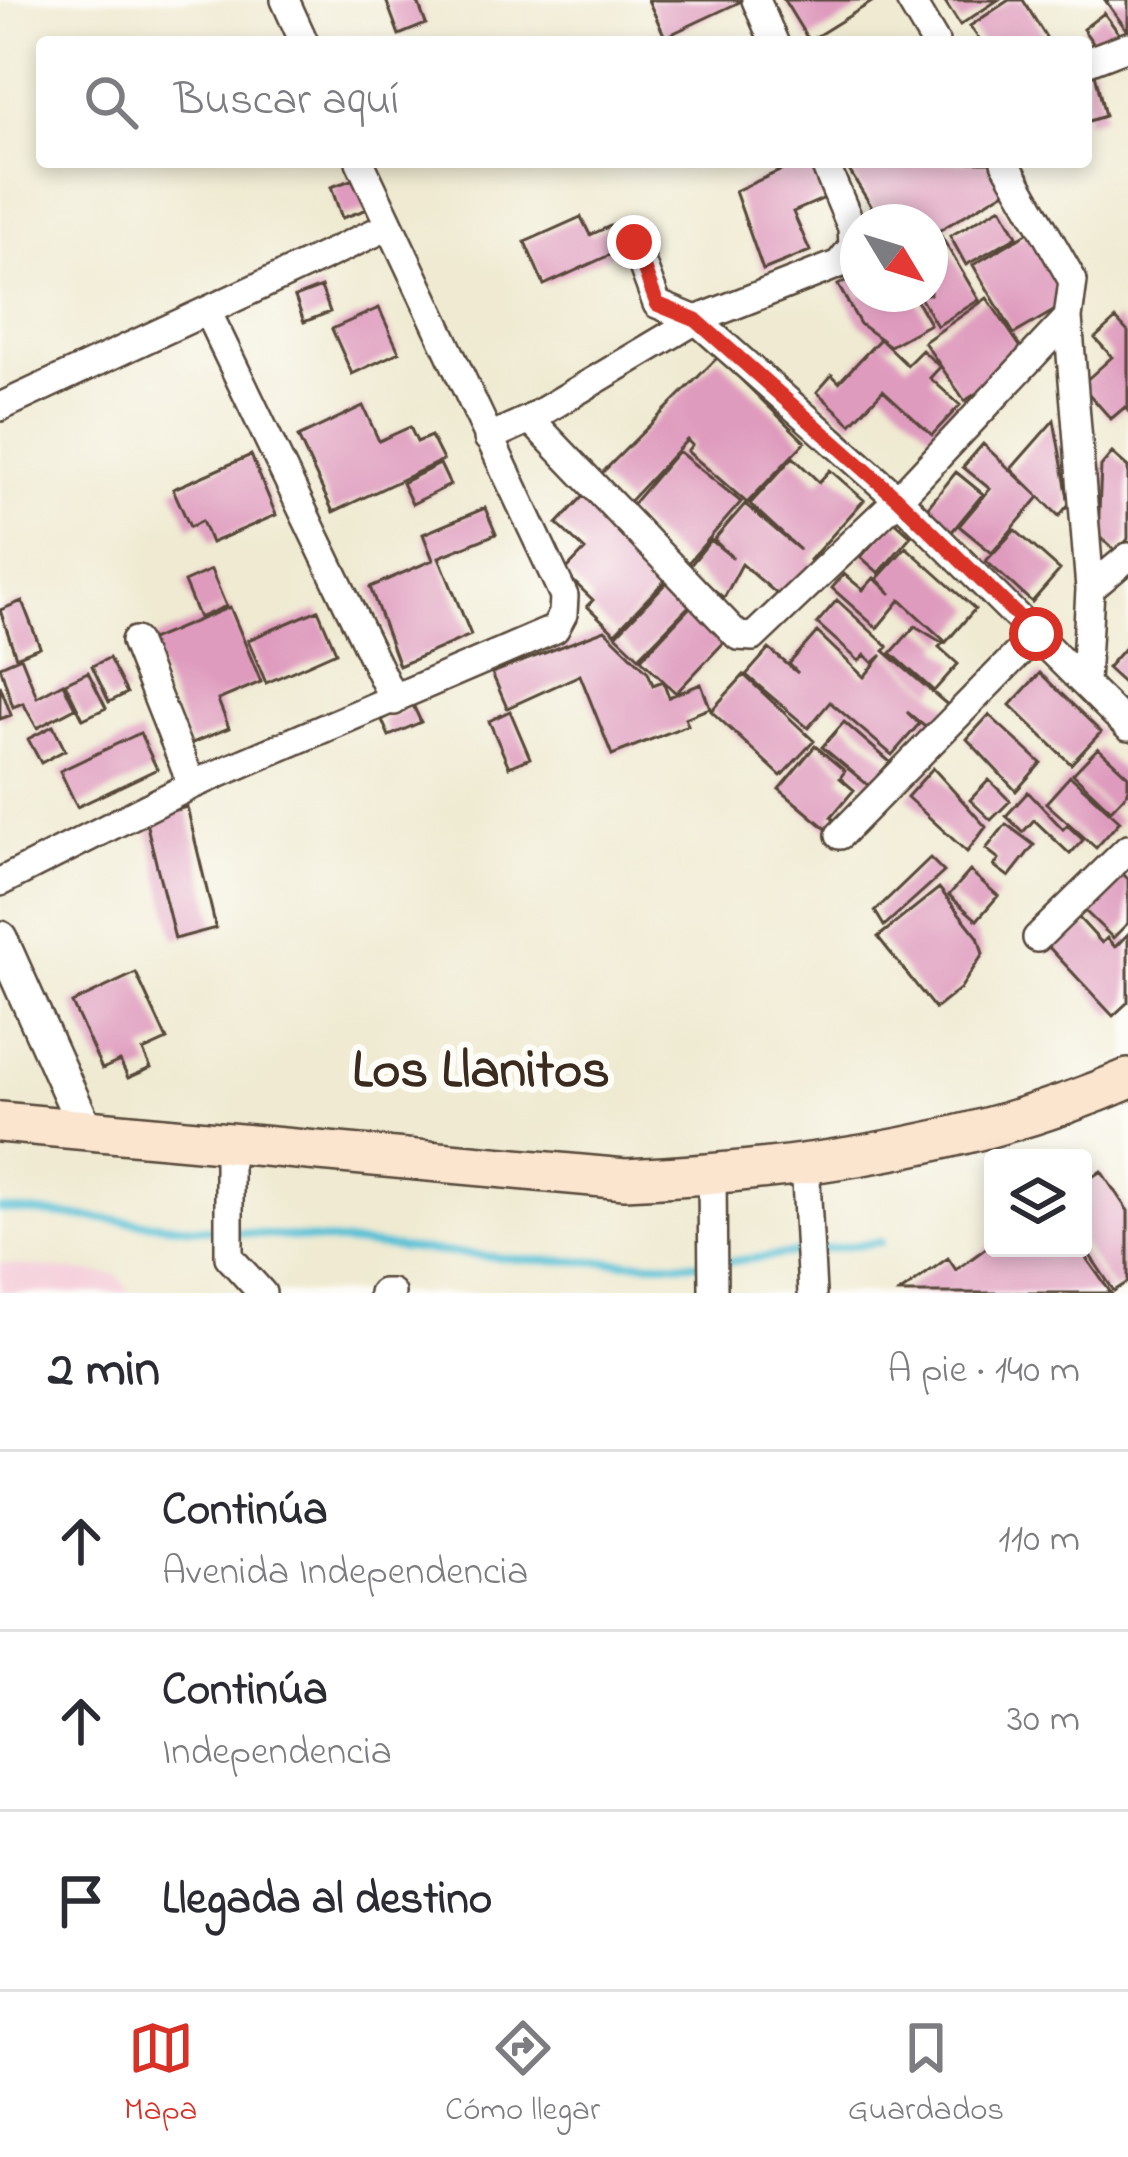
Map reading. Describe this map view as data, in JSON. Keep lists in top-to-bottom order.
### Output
{
  "districts": ["Los Llanitos"],
  "north": "bottom right",
  "page": {
    "search": "Buscar aquí",
    "heading": ["2 min", "A pie · 140 m"],
    "list": [
      ["Continúa", "Avenida Independencia", "110 m"],
      ["Continúa", "Independencia", "30 m"],
      "Llegada al destino"
    ],
    "nav": ["Mapa", "Cómo llegar", "Guardados"]
  }
}
